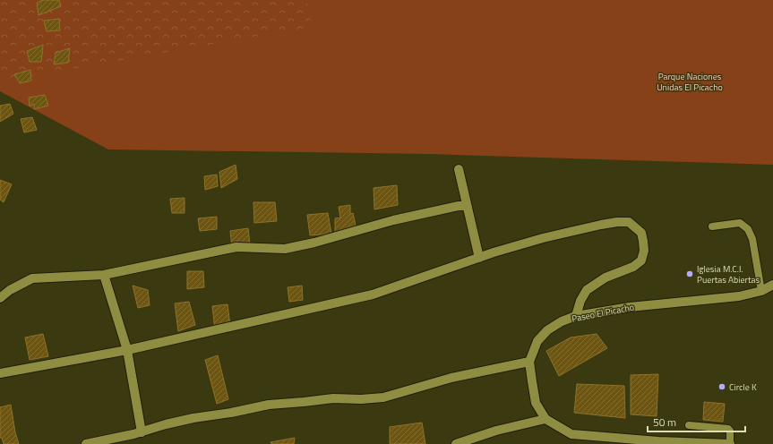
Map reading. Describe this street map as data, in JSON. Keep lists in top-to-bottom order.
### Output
{
  "streets": {
    "street": ["Paseo El Picacho"]
  },
  "parks": ["Parque Naciones Unidas El Picacho"],
  "places": ["Iglesia M.C.I. Puertas Abiertas", "Circle K"],
  "scale_bar": "50 m"
}
